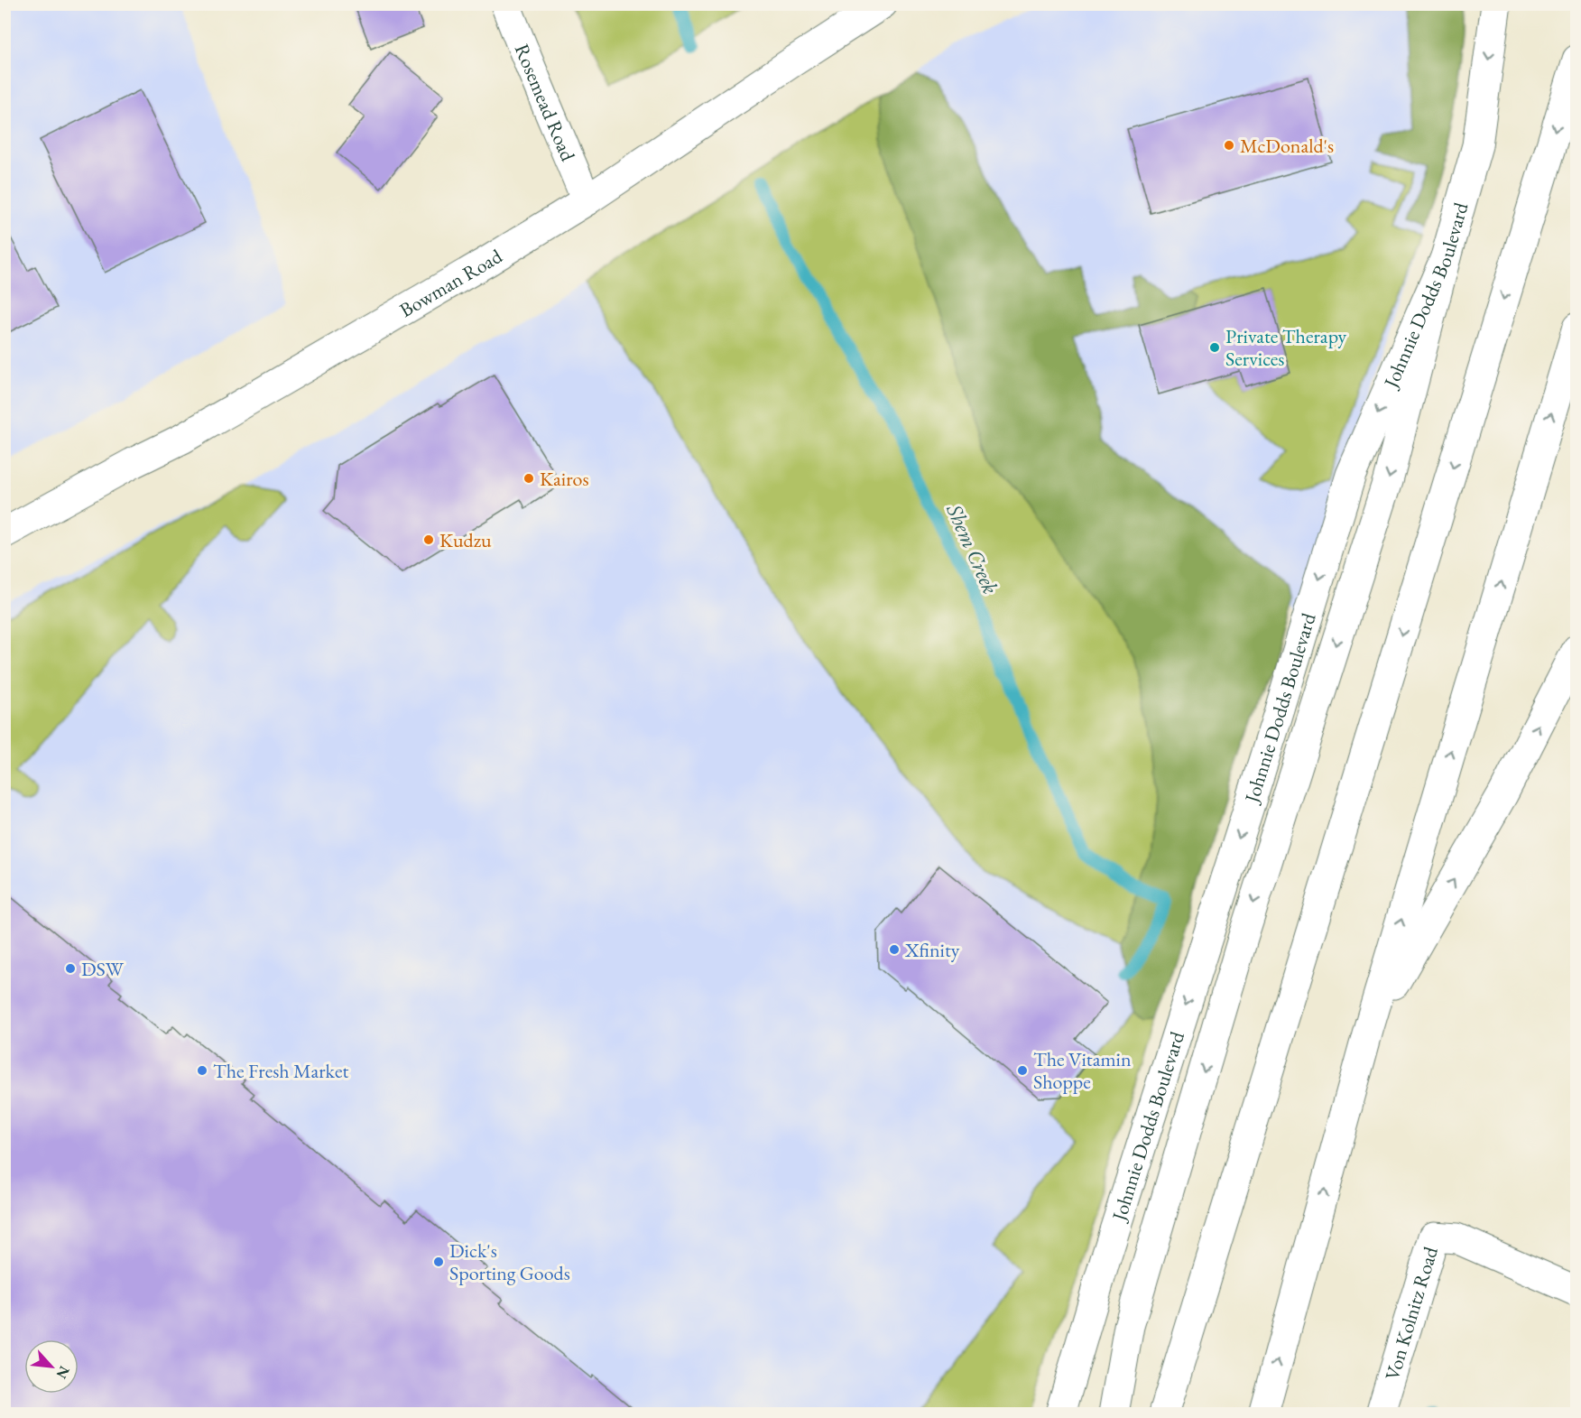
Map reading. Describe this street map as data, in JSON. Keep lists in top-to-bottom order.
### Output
{
  "streets": {
    "main road": [
      "Rosemead Road",
      "Bowman Road",
      "Johnnie Dodds Boulevard",
      "Von Kolnitz Road"
    ]
  },
  "crossings": [
    ["Rosemead Road", "Bowman Road"]
  ],
  "water": ["Shem Creek"],
  "places": [
    "McDonald's",
    "Private Therapy Services",
    "Kairos",
    "Kudzu",
    "Xfinity",
    "DSW",
    "The Fresh Market",
    "The Vitamin Shoppe",
    "Dick's Sporting Goods"
  ],
  "north": "bottom right"
}
